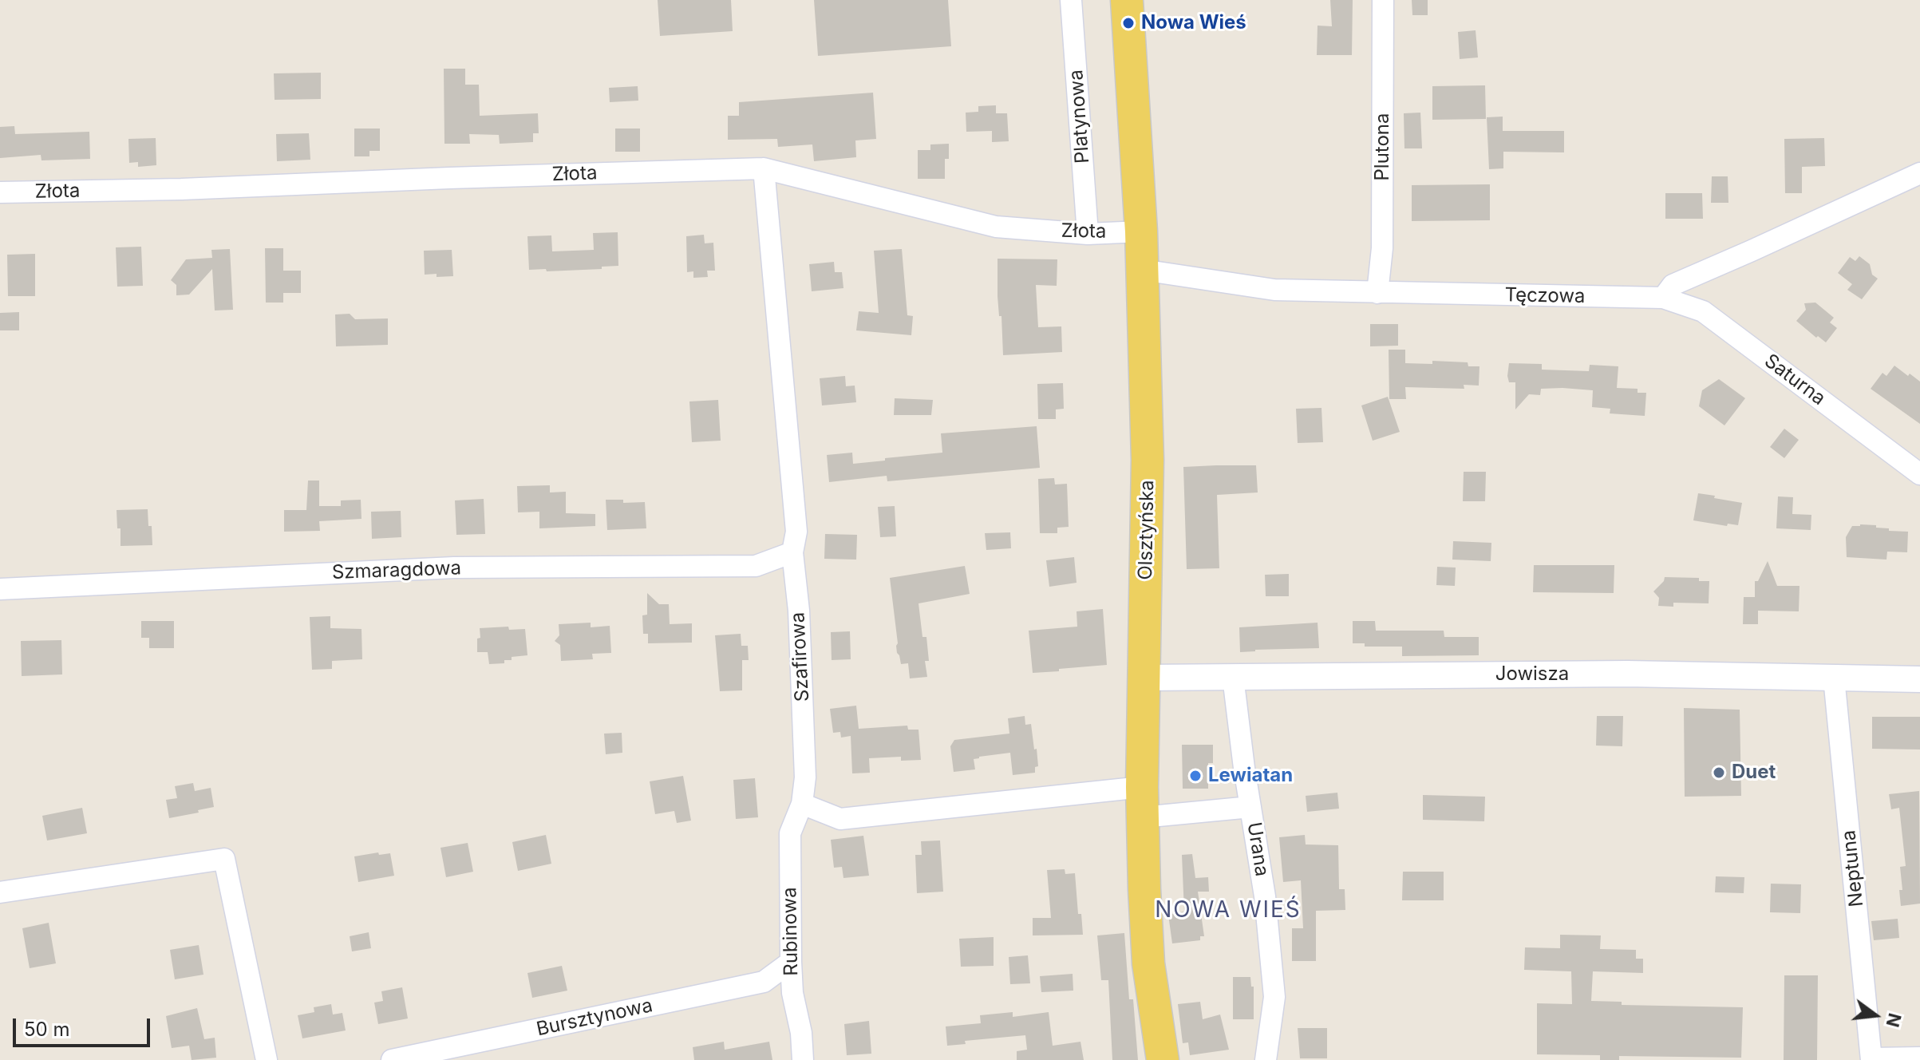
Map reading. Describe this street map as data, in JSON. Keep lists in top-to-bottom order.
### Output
{
  "streets": {
    "main road": ["Olsztyńska"],
    "street": [
      "Platynowa",
      "Plutona",
      "Złota",
      "Tęczowa",
      "Saturna",
      "Szmaragdowa",
      "Szafirowa",
      "Jowisza",
      "Urana",
      "Neptuna",
      "Rubinowa",
      "Bursztynowa"
    ]
  },
  "crossings": [
    ["Platynowa", "Złota"],
    ["Plutona", "Tęczowa"],
    ["Złota", "Olsztyńska"],
    ["Złota", "Szafirowa"],
    ["Tęczowa", "Saturna"],
    ["Tęczowa", "Olsztyńska"],
    ["Olsztyńska", "Jowisza"],
    ["Szmaragdowa", "Szafirowa"],
    ["Szafirowa", "Rubinowa"],
    ["Jowisza", "Urana"],
    ["Jowisza", "Neptuna"],
    ["Rubinowa", "Bursztynowa"]
  ],
  "districts": ["NOWA WIEŚ"],
  "places": ["Nowa Wieś", "Duet", "Lewiatan"],
  "scale_bar": "50 m",
  "north": "right"
}
